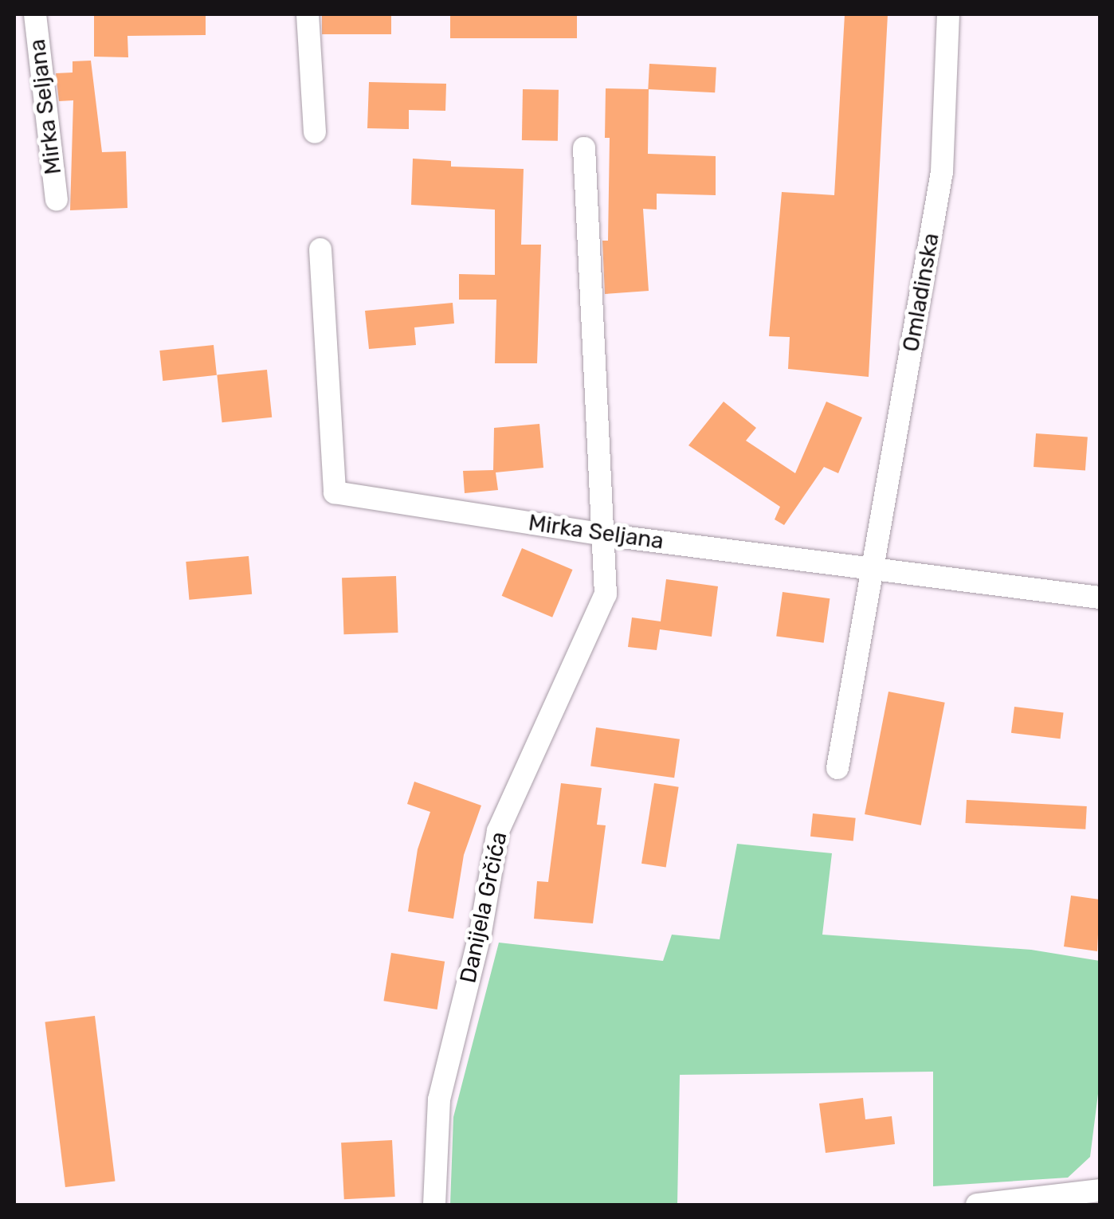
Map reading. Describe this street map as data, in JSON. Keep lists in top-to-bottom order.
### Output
{
  "streets": {
    "street": ["Mirka Seljana", "Omladinska", "Danijela Grčića"]
  },
  "crossings": [
    ["Mirka Seljana", "Omladinska"],
    ["Mirka Seljana", "Danijela Grčića"]
  ]
}
